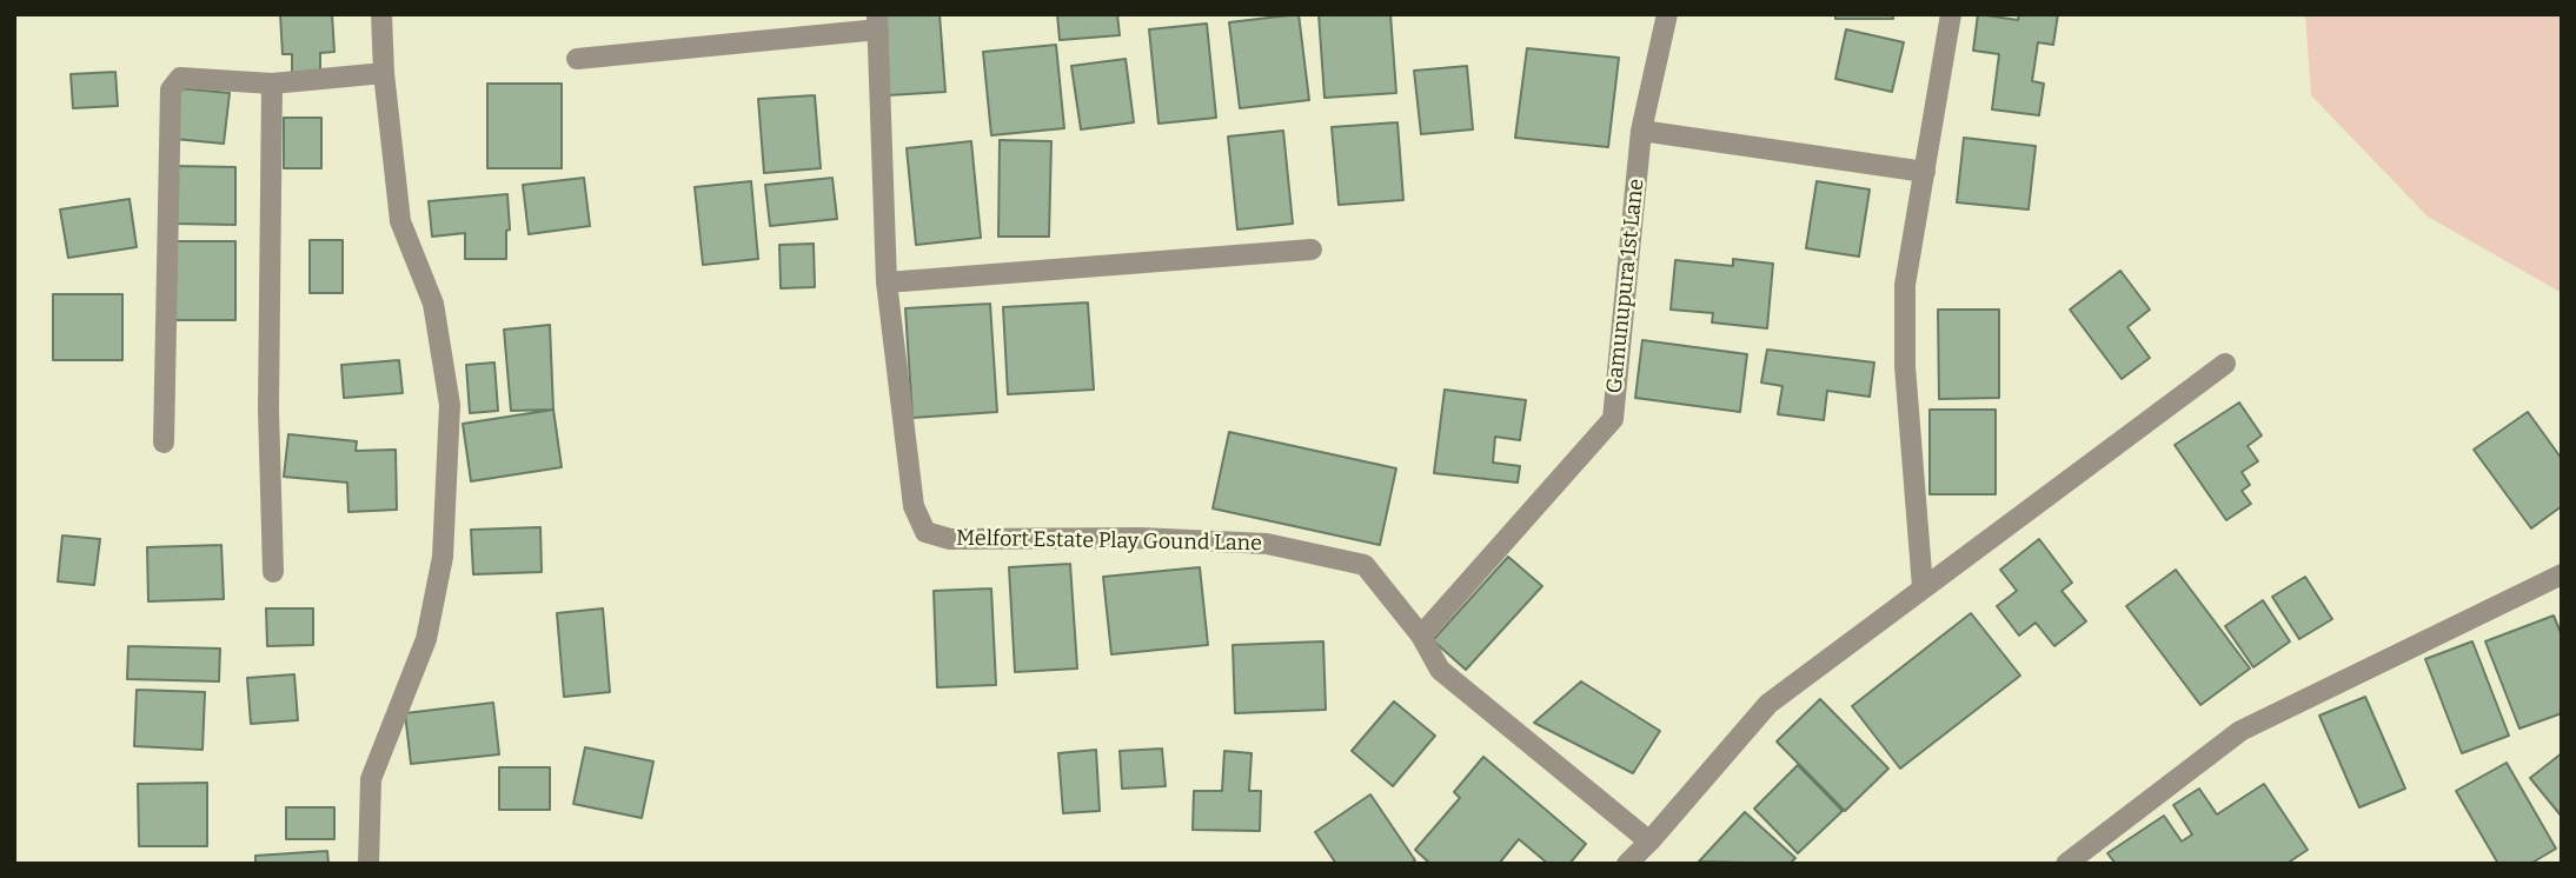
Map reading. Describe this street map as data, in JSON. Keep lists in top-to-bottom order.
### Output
{
  "streets": {
    "street": ["Gamunupura 1st Lane", "Melfort Estate Play Gound Lane"]
  },
  "crossings": [
    ["Gamunupura 1st Lane", "Melfort Estate Play Gound Lane"]
  ]
}
